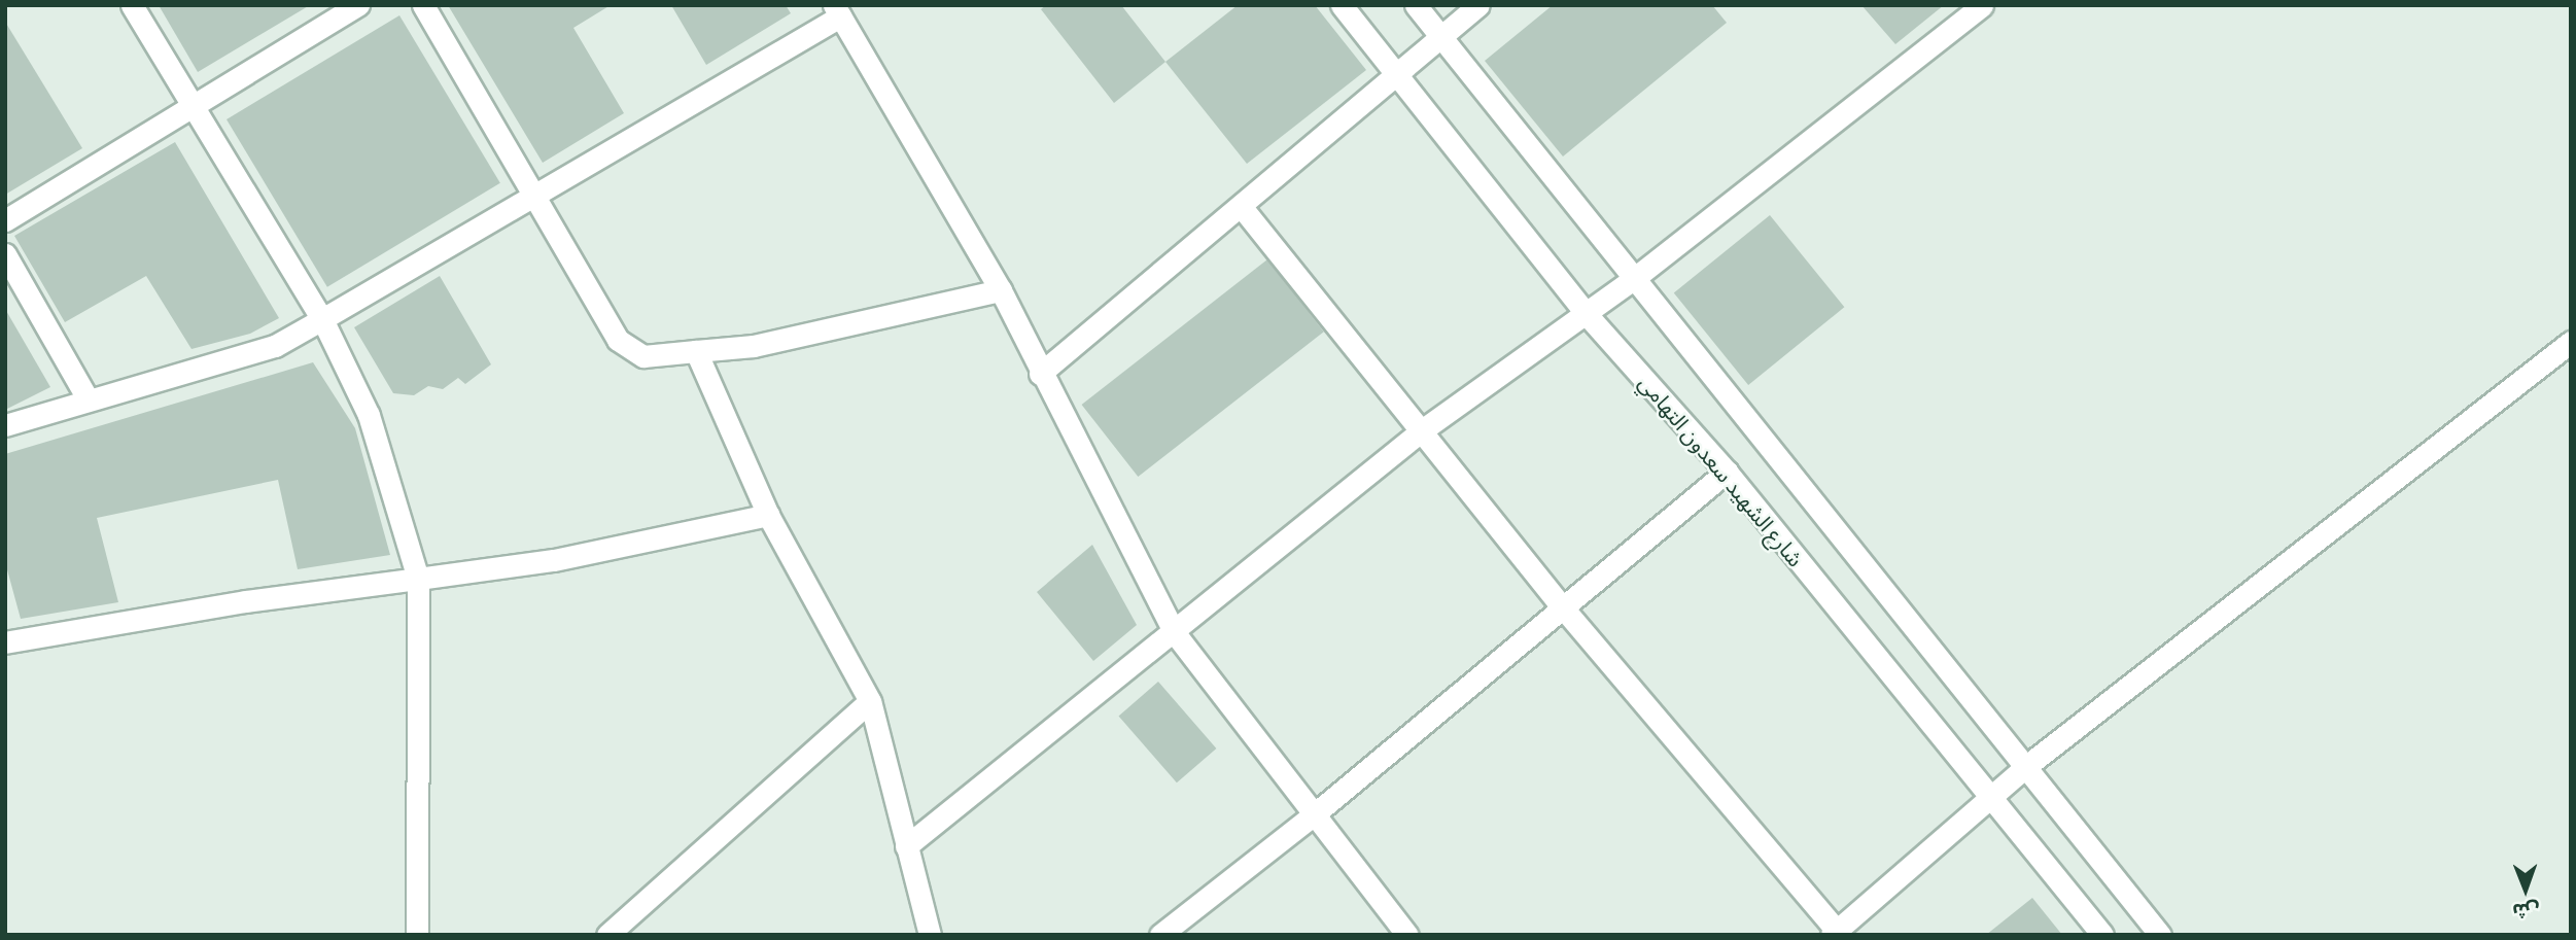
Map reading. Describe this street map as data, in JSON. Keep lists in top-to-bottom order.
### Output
{
  "streets": {
    "street": ["شارع الشهيد سعدون التهامي"]
  },
  "north": "bottom"
}
